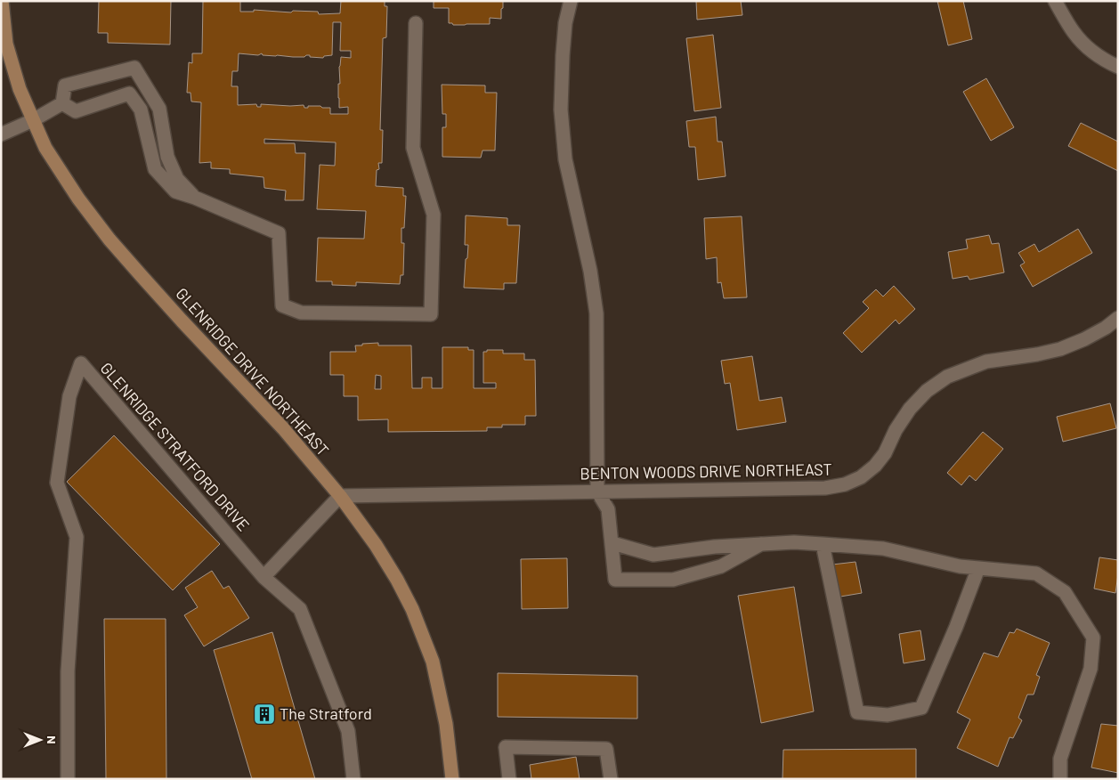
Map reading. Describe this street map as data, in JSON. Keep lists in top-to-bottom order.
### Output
{
  "streets": {
    "main road": ["GLENRIDGE DRIVE NORTHEAST"],
    "street": ["GLENRIDGE STRATFORD DRIVE", "BENTON WOODS DRIVE NORTHEAST"]
  },
  "crossings": [
    ["GLENRIDGE DRIVE NORTHEAST", "BENTON WOODS DRIVE NORTHEAST"]
  ],
  "places": {
    "building": ["The Stratford"]
  },
  "north": "right"
}
